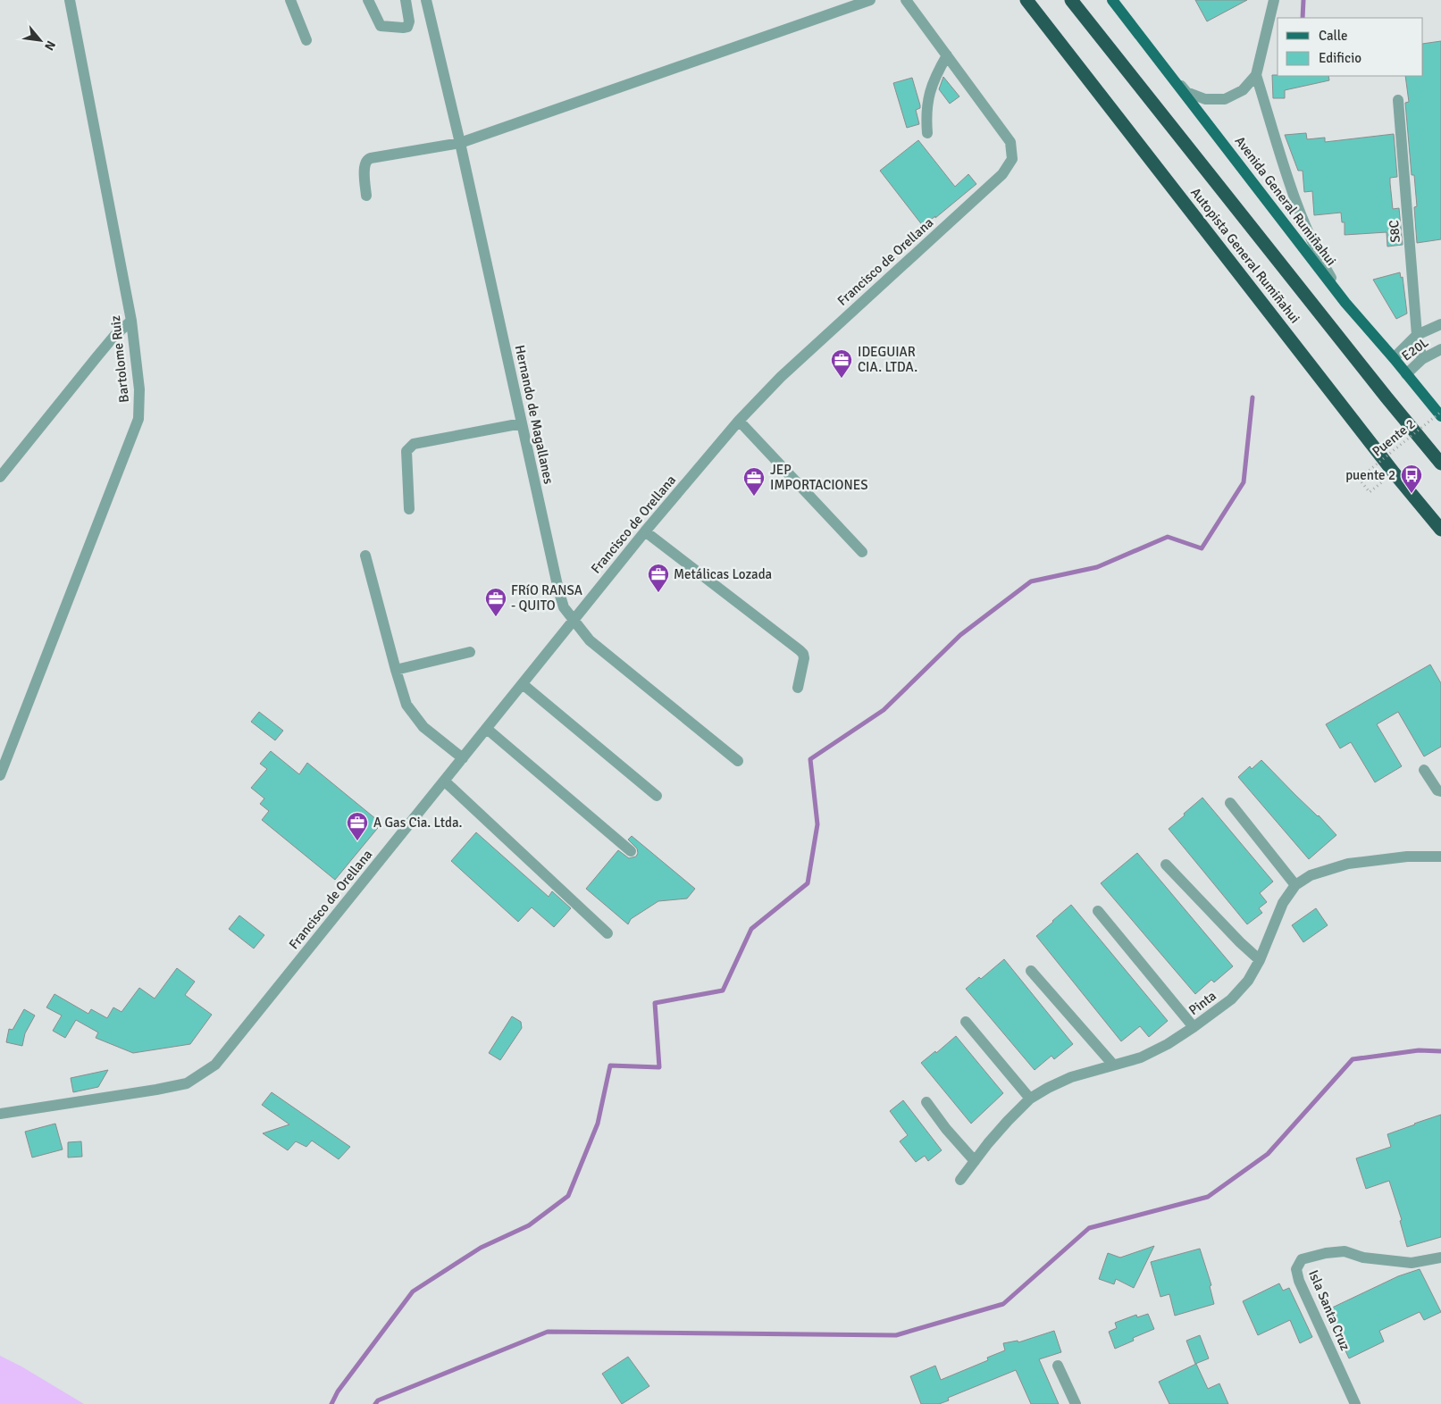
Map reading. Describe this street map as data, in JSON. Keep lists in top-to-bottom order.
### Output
{
  "streets": {
    "highway": ["Autopista General Rumiñahui"],
    "main road": ["Avenida General Rumiñahui"],
    "street": [
      "S8C",
      "Francisco de Orellana",
      "E20L",
      "Bartolome Ruiz",
      "Hernando de Magallanes",
      "Pinta",
      "Isla Santa Cruz"
    ],
    "path": ["Puente 2"]
  },
  "crossings": [
    ["Avenida General Rumiñahui", "E20L"],
    ["S8C", "E20L"],
    ["Francisco de Orellana", "Hernando de Magallanes"]
  ],
  "places": {
    "office": [
      "IDEGUIAR CIA. LTDA.",
      "JEP IMPORTACIONES",
      "Metálicas Lozada",
      "FRíO RANSA - QUITO",
      "A Gas Cia. Ltda."
    ],
    "bus stop": ["puente 2"]
  },
  "legend": ["Calle", "Edificio"],
  "north": "bottom right"
}
